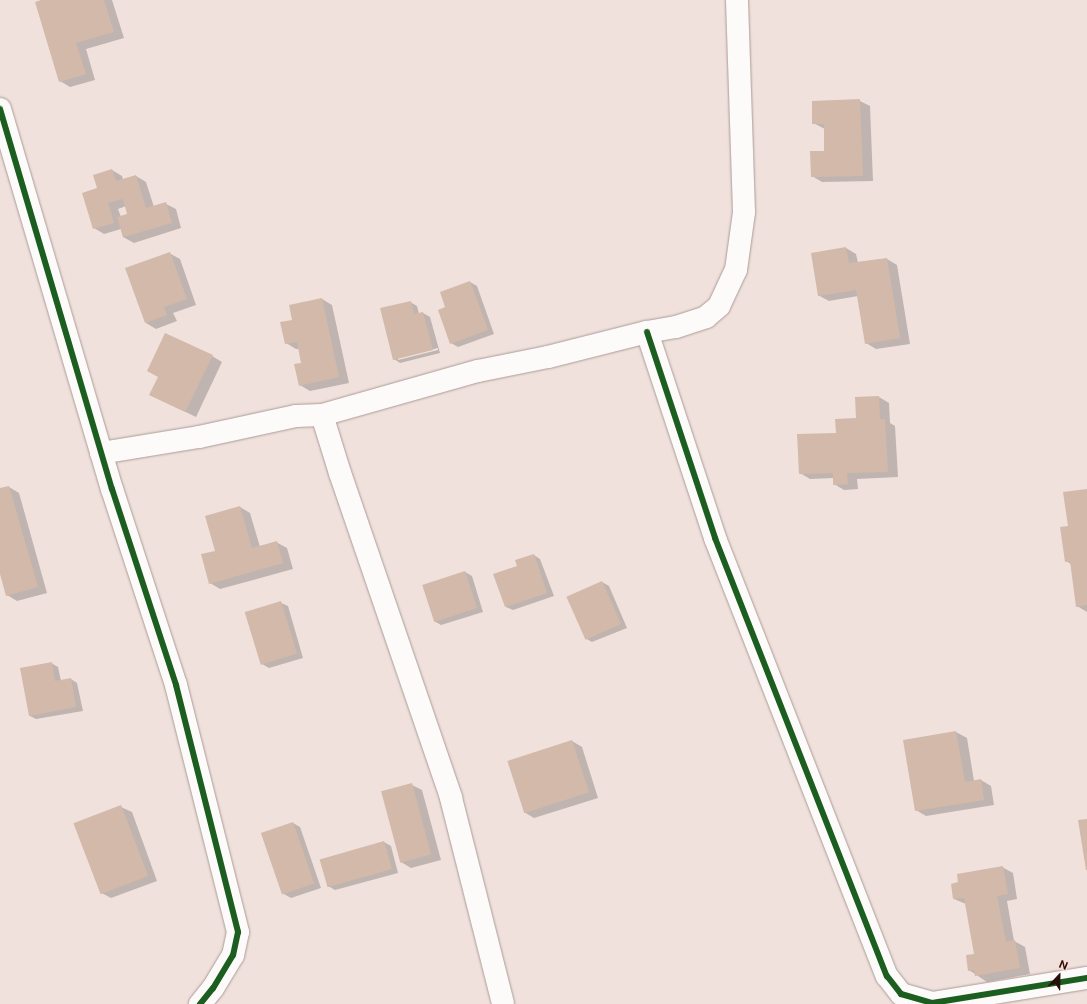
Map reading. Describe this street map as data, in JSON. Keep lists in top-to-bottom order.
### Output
{
  "north": "top"
}
